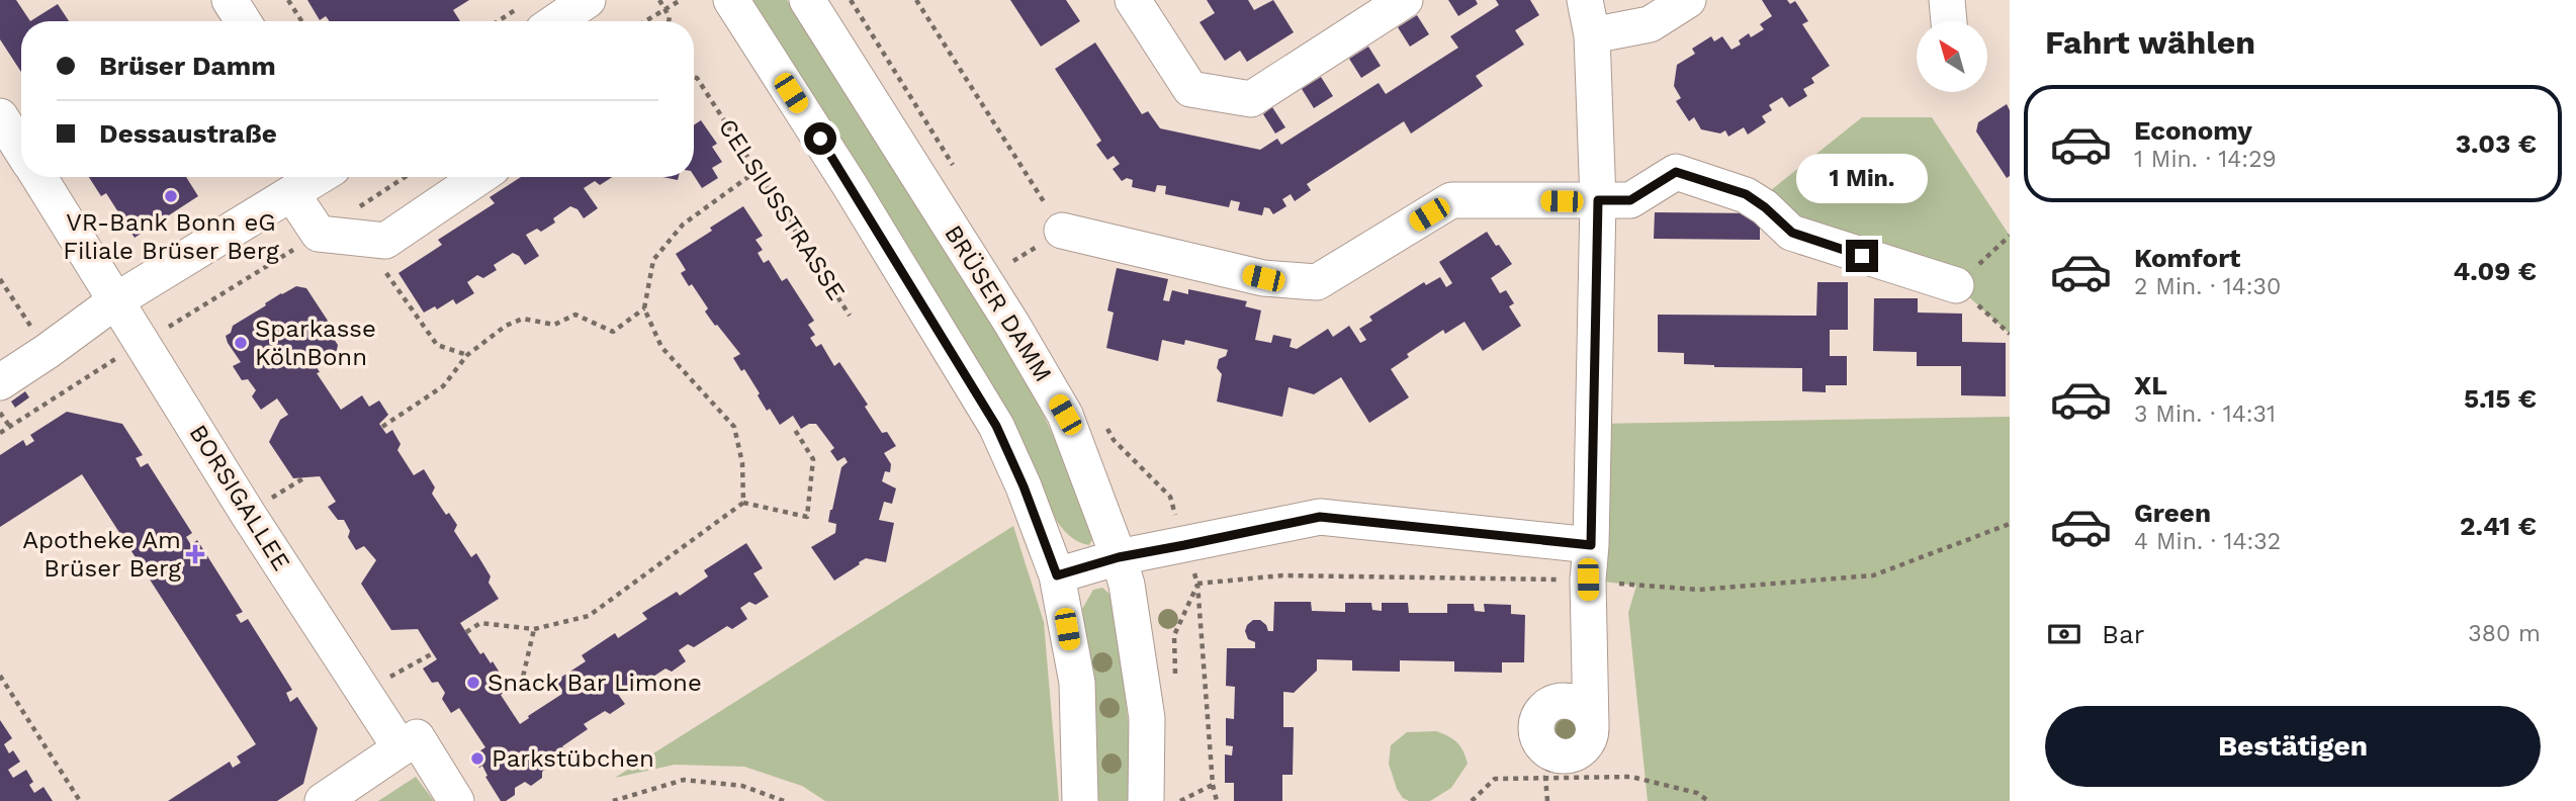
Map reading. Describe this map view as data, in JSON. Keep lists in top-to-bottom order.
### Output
{
  "streets": {
    "street": ["BRÜSER DAMM", "BORSIGALLEE"],
    "path": ["CELSIUSSTRASSE"]
  },
  "places": {
    "other": [
      "VR-Bank Bonn eG Filiale Brüser Berg",
      "Sparkasse KölnBonn",
      "Snack Bar Limone",
      "Parkstübchen"
    ],
    "health": ["Apotheke Am Brüser Berg"]
  },
  "north": "top left",
  "page": {
    "heading": "Fahrt wählen",
    "banner": ["Brüser Damm", "Dessaustraße"],
    "list": [
      {
        "name": "Economy",
        "note": "1 Min. · 14:29",
        "value": "3.03 €"
      },
      {
        "name": "Komfort",
        "note": "2 Min. · 14:30",
        "value": "4.09 €"
      },
      {
        "name": "XL",
        "note": "3 Min. · 14:31",
        "value": "5.15 €"
      },
      {
        "name": "Green",
        "note": "4 Min. · 14:32",
        "value": "2.41 €"
      }
    ],
    "bubble": "1 Min.",
    "pay": ["Bar", "380 m"],
    "buttons": "Bestätigen"
  }
}
